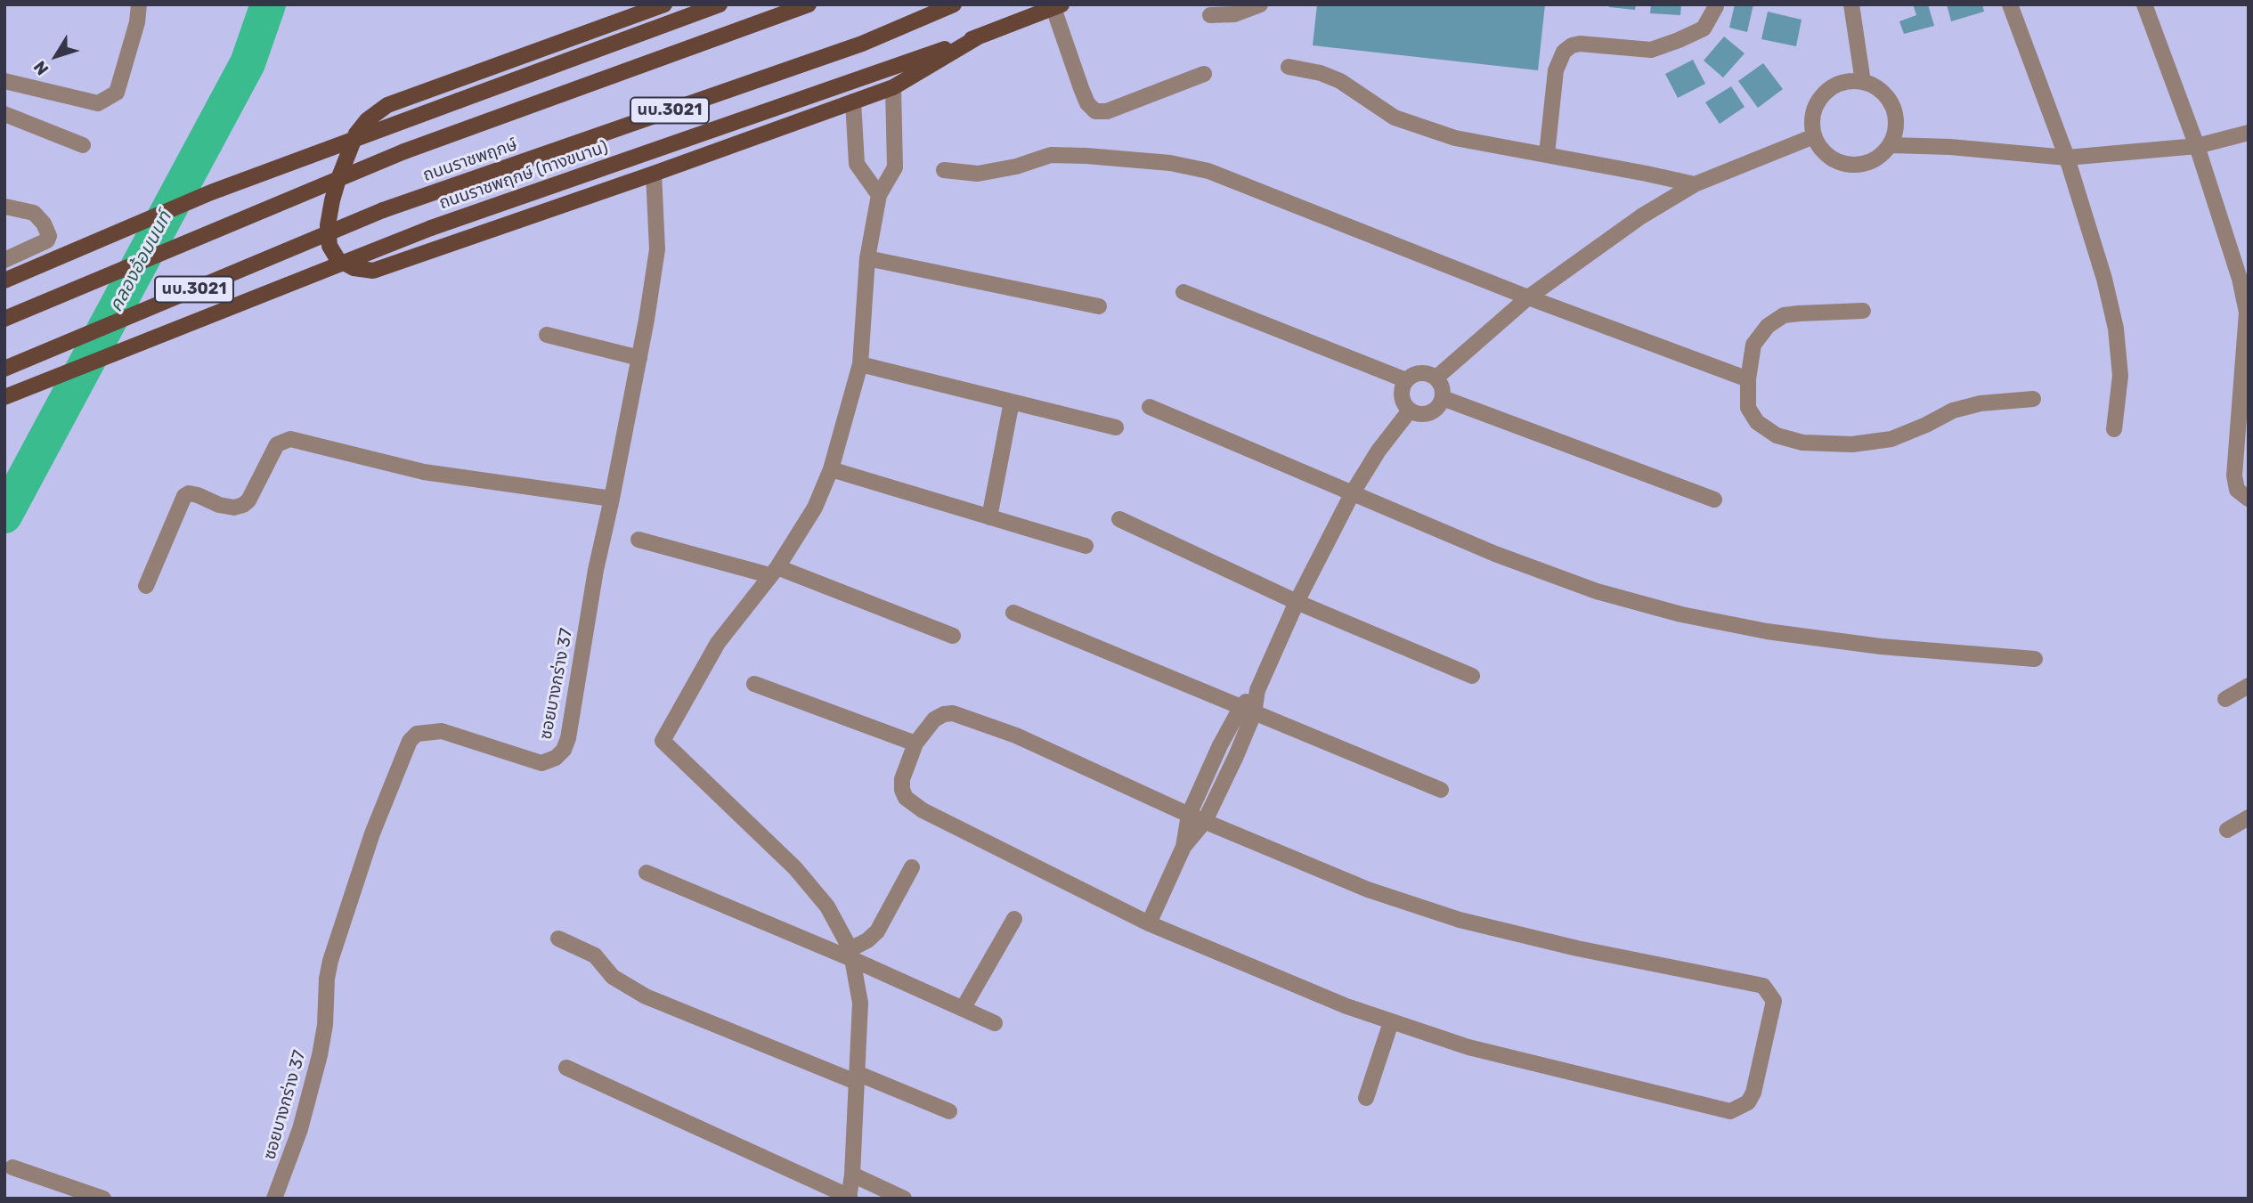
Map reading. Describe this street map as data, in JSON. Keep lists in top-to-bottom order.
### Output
{
  "streets": {
    "main road": ["นบ.3021", "ถนนราชพฤกษ์", "ถนนราชพฤกษ์ (ทางขนาน)"],
    "street": ["ซอยบางกร่าง 37"]
  },
  "water": ["คลองอ้อมนนท์"],
  "north": "bottom left"
}
